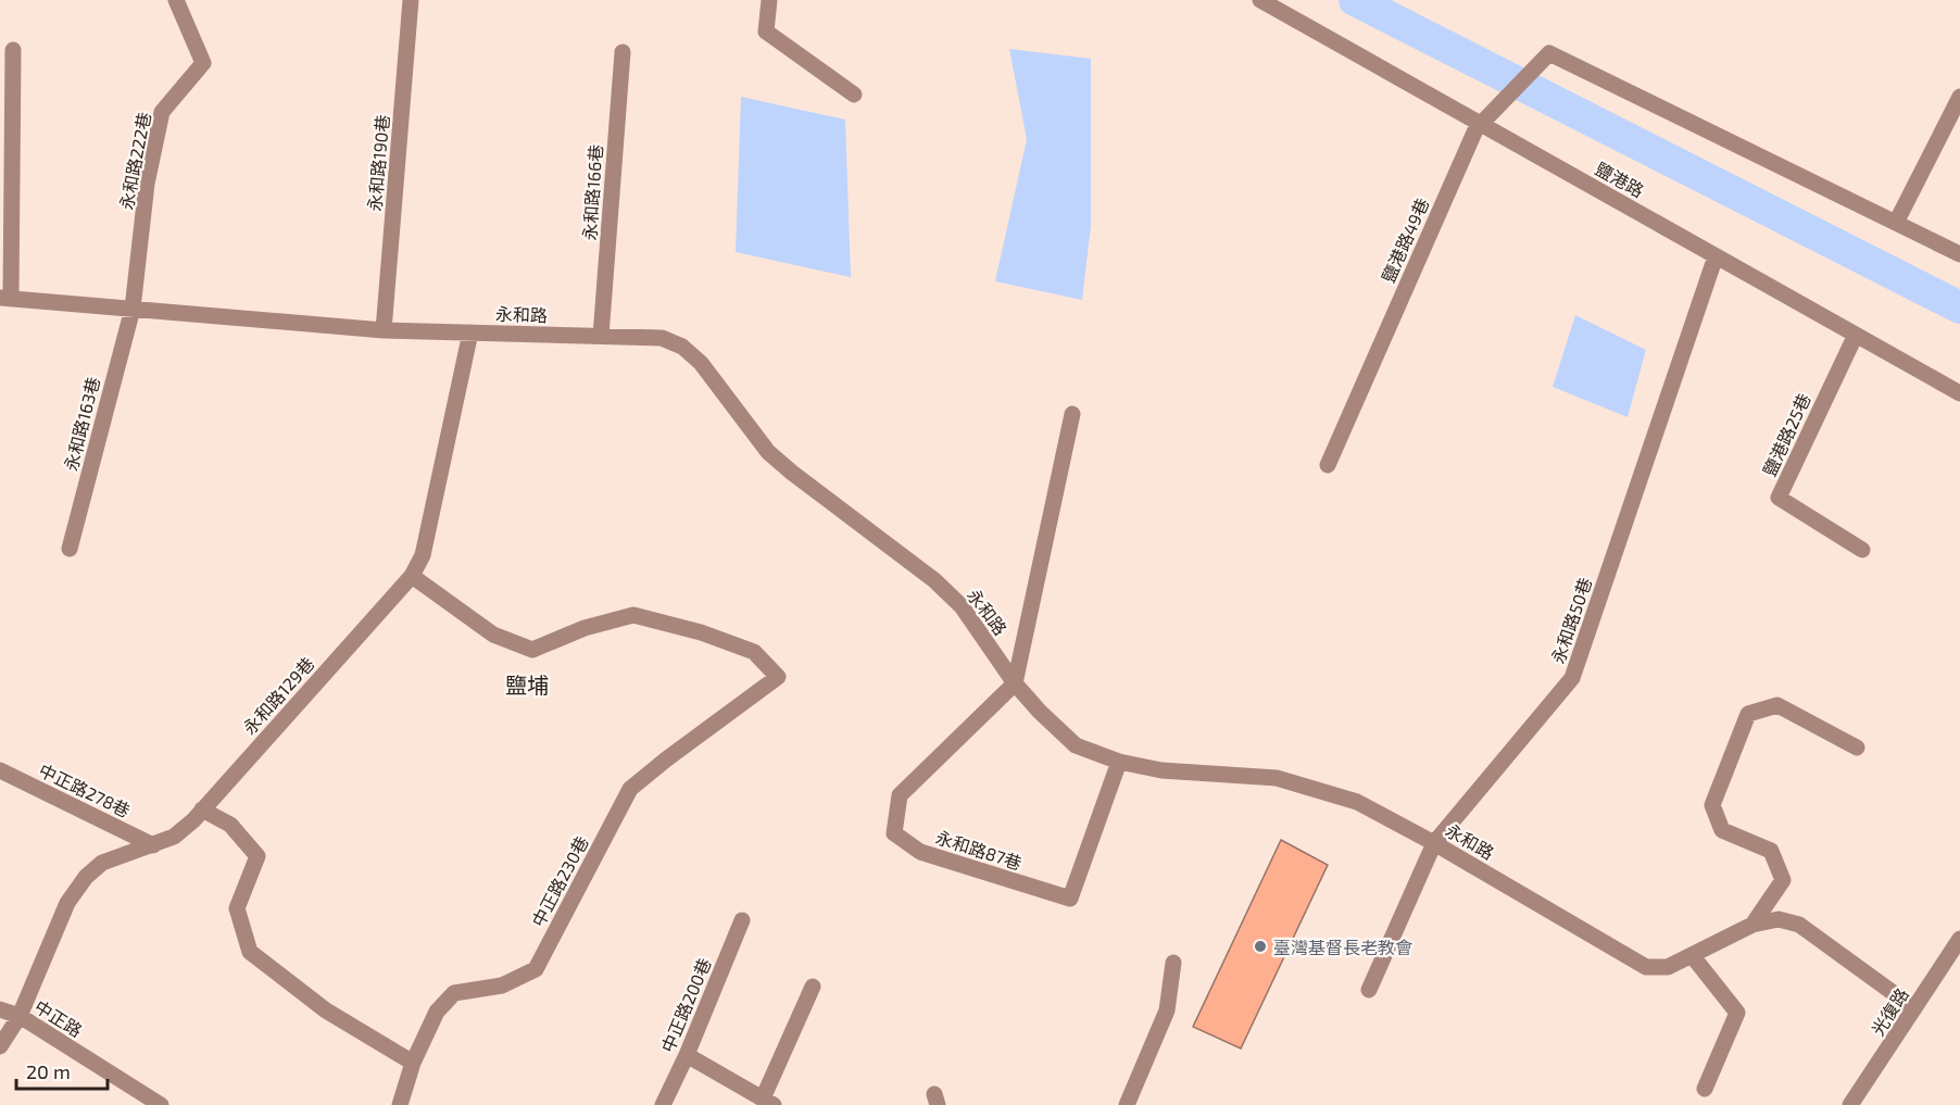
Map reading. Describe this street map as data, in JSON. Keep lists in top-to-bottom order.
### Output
{
  "streets": {
    "street": [
      "永和路222巷",
      "永和路190巷",
      "鹽港路",
      "永和路166巷",
      "鹽港路49巷",
      "永和路",
      "永和路163巷",
      "鹽港路25巷",
      "永和路50巷",
      "永和路129巷",
      "中正路278巷",
      "永和路87巷",
      "中正路230巷",
      "中正路200巷",
      "光復路",
      "中正路"
    ]
  },
  "crossings": [
    ["永和路222巷", "永和路"],
    ["永和路222巷", "永和路163巷"],
    ["永和路190巷", "永和路"],
    ["鹽港路", "鹽港路49巷"],
    ["鹽港路", "鹽港路25巷"],
    ["鹽港路", "永和路50巷"],
    ["永和路166巷", "永和路"],
    ["永和路", "永和路163巷"],
    ["永和路", "永和路50巷"],
    ["永和路", "永和路129巷"],
    ["永和路", "永和路87巷"],
    ["永和路", "光復路"],
    ["永和路129巷", "中正路278巷"],
    ["永和路129巷", "中正路230巷"],
    ["永和路129巷", "中正路"]
  ],
  "districts": ["鹽埔"],
  "places": ["臺灣基督長老教會"],
  "scale_bar": "20 m"
}
